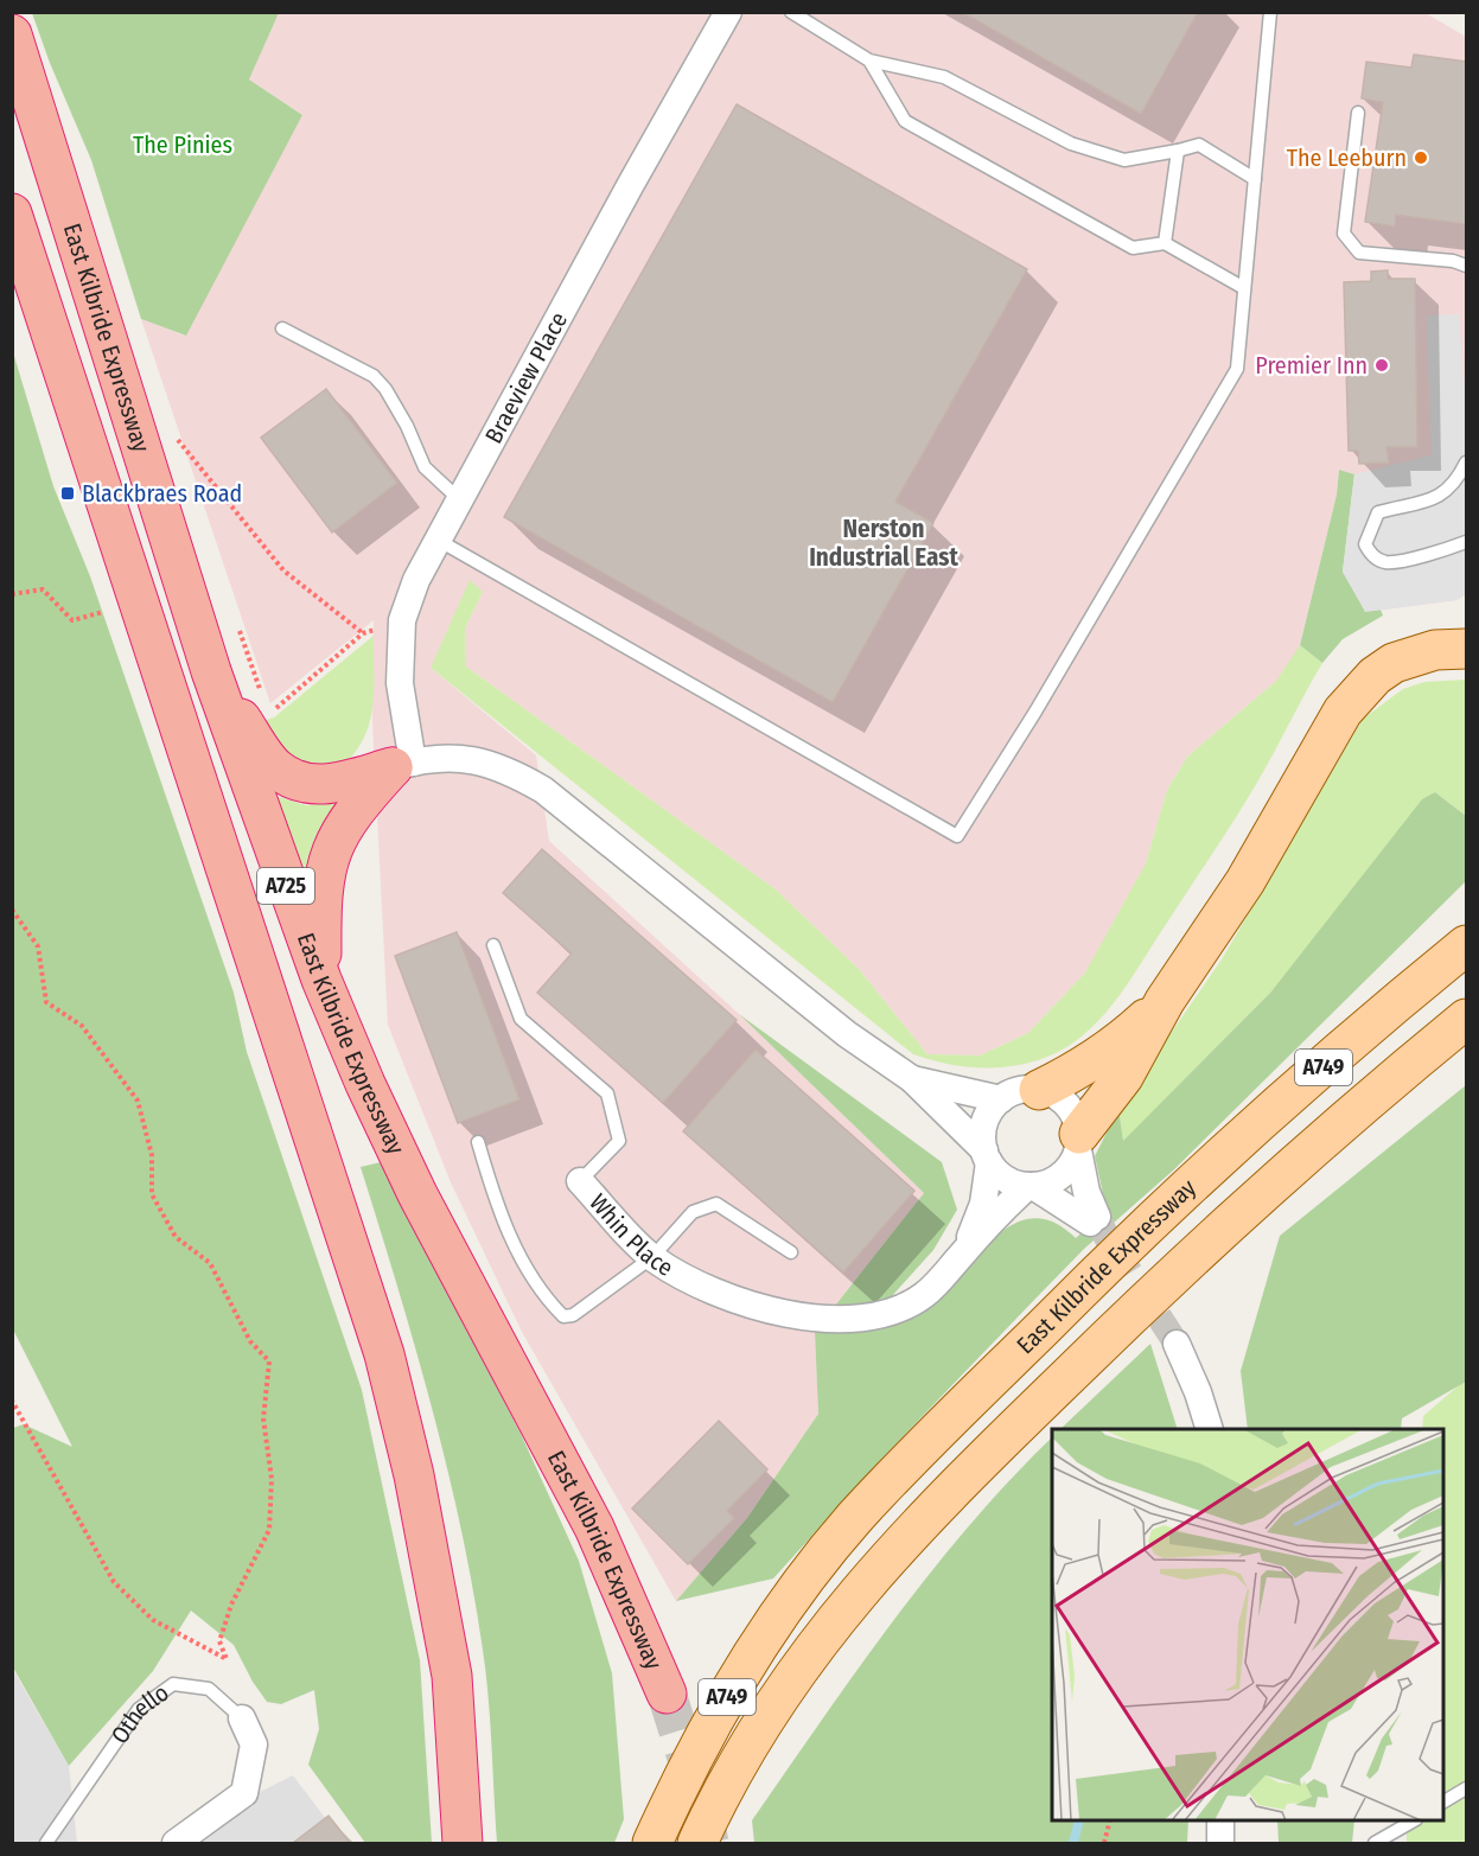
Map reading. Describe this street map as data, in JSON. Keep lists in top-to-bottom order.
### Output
{
  "streets": {
    "highway": ["East Kilbride Expressway", "A725"],
    "main road": ["A749"],
    "street": ["Braeview Place", "Whin Place", "Othello"]
  },
  "districts": ["Nerston Industrial East"],
  "parks": ["The Pinies"],
  "places": {
    "other": ["The Leeburn", "Premier Inn"],
    "transit": ["Blackbraes Road"]
  }
}
